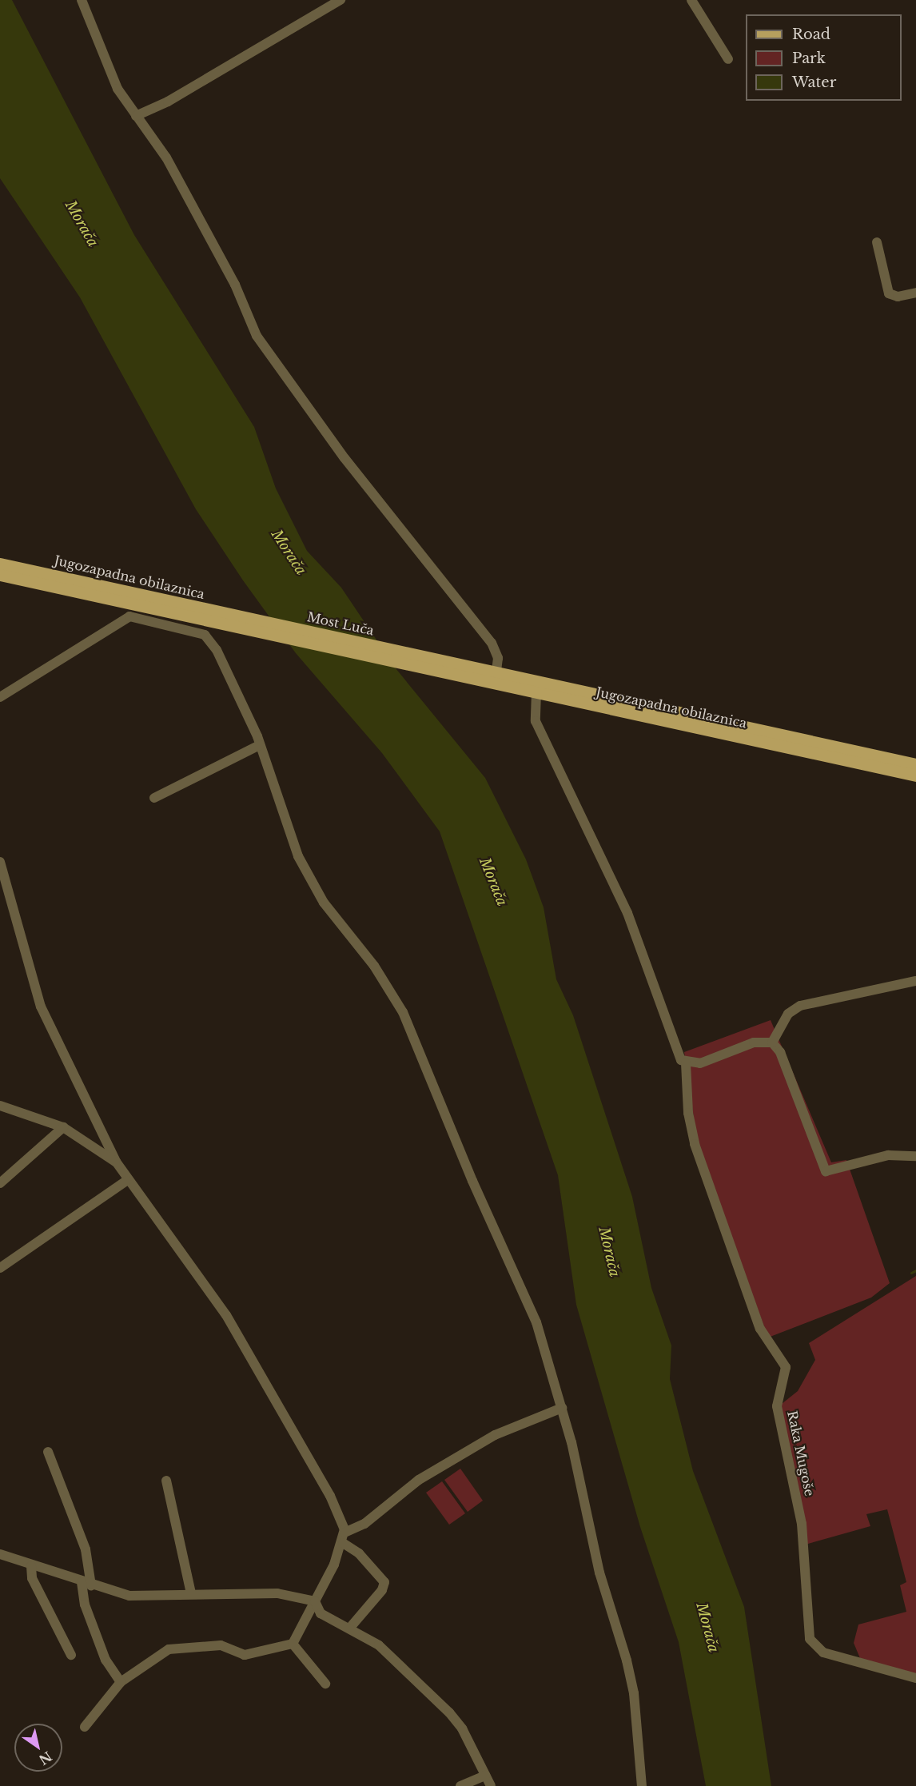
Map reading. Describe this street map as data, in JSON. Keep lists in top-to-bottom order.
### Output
{
  "streets": {
    "main road": ["Jugozapadna obilaznica", "Most Luča"],
    "street": ["Raka Mugoše"]
  },
  "crossings": [
    ["Jugozapadna obilaznica", "Most Luča"]
  ],
  "water": ["Morača"],
  "legend": ["Road", "Park", "Water"],
  "north": "bottom right"
}
